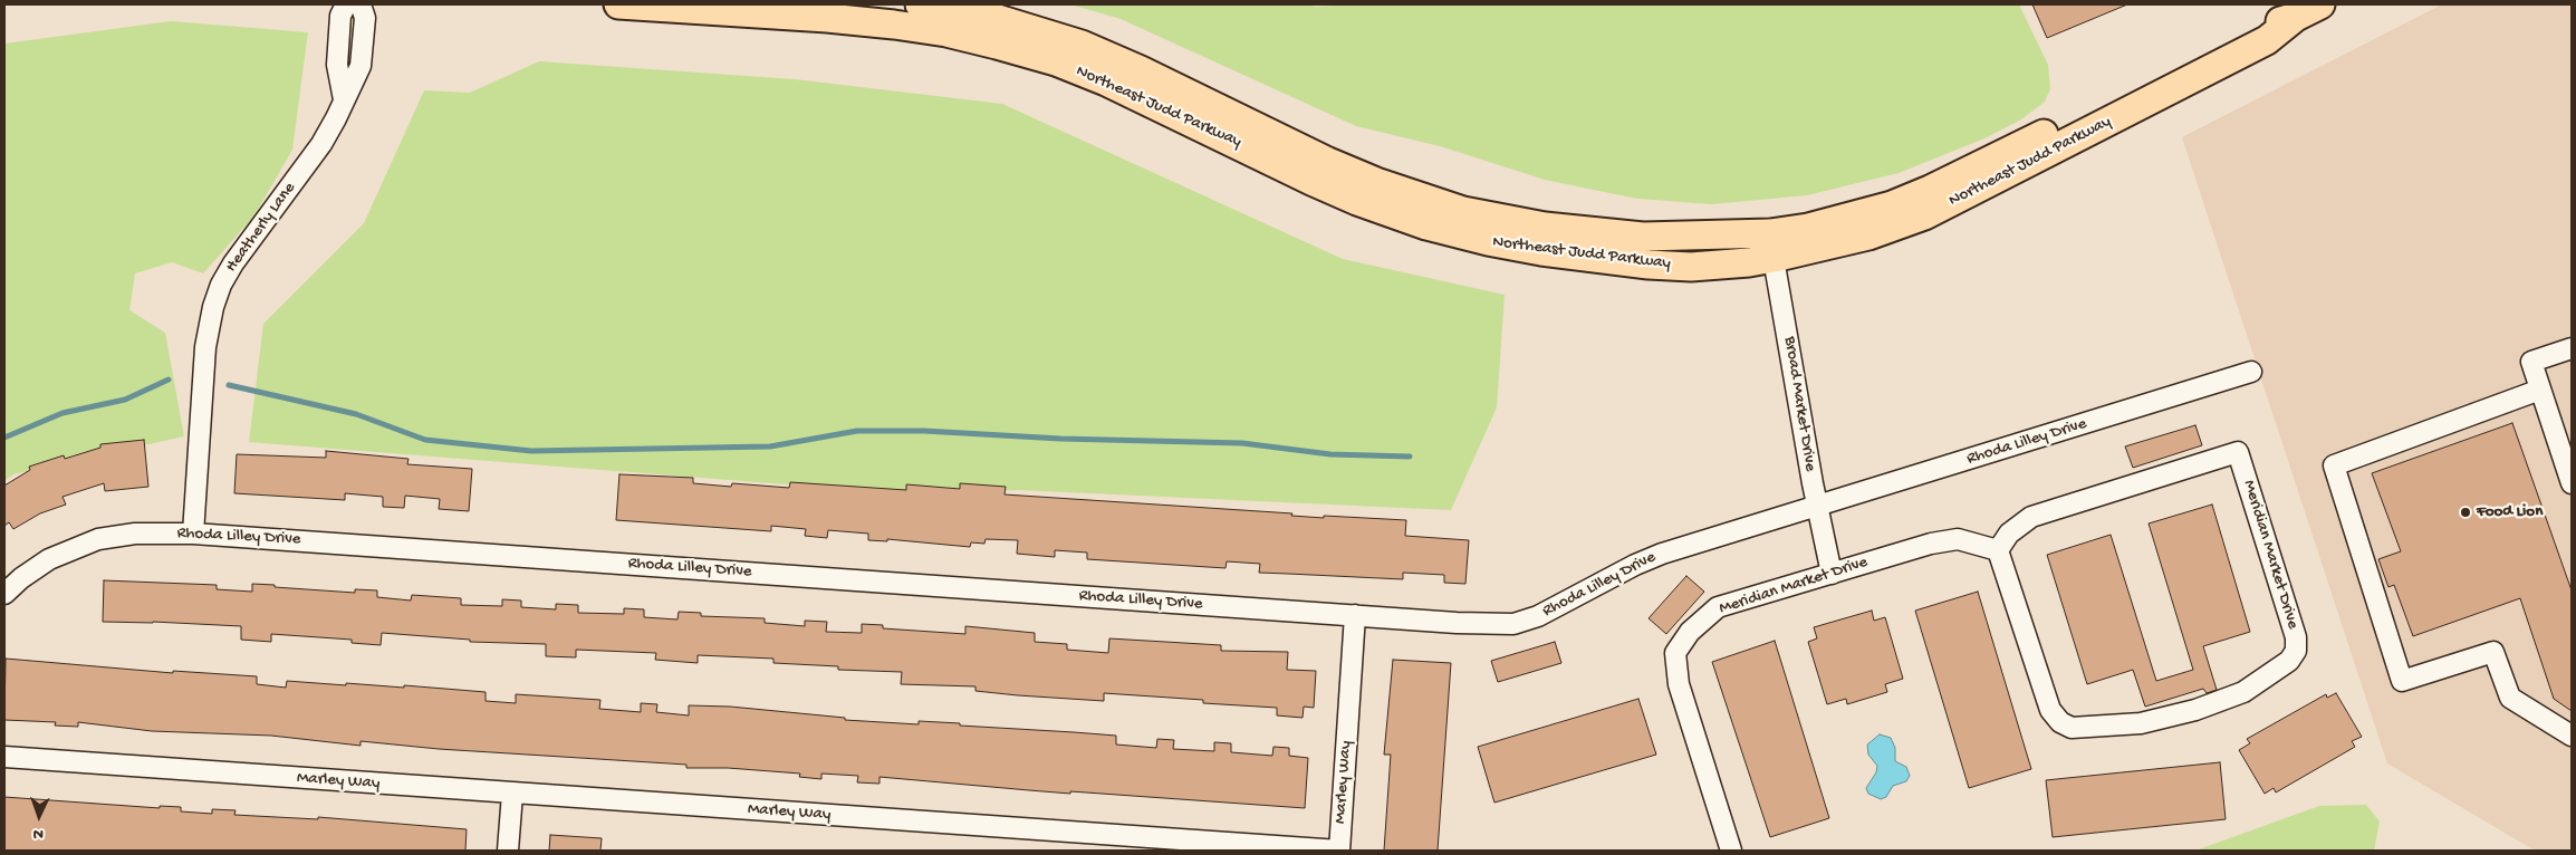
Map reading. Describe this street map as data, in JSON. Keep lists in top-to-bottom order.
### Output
{
  "streets": {
    "highway": ["Northeast Judd Parkway"],
    "street": [
      "Heatherly Lane",
      "Broad Market Drive",
      "Rhoda Lilley Drive",
      "Meridian Market Drive",
      "Marley Way"
    ]
  },
  "crossings": [
    ["Northeast Judd Parkway", "Broad Market Drive"],
    ["Heatherly Lane", "Rhoda Lilley Drive"],
    ["Broad Market Drive", "Rhoda Lilley Drive"],
    ["Broad Market Drive", "Meridian Market Drive"],
    ["Rhoda Lilley Drive", "Marley Way"]
  ],
  "places": ["Food Lion"],
  "north": "bottom"
}
